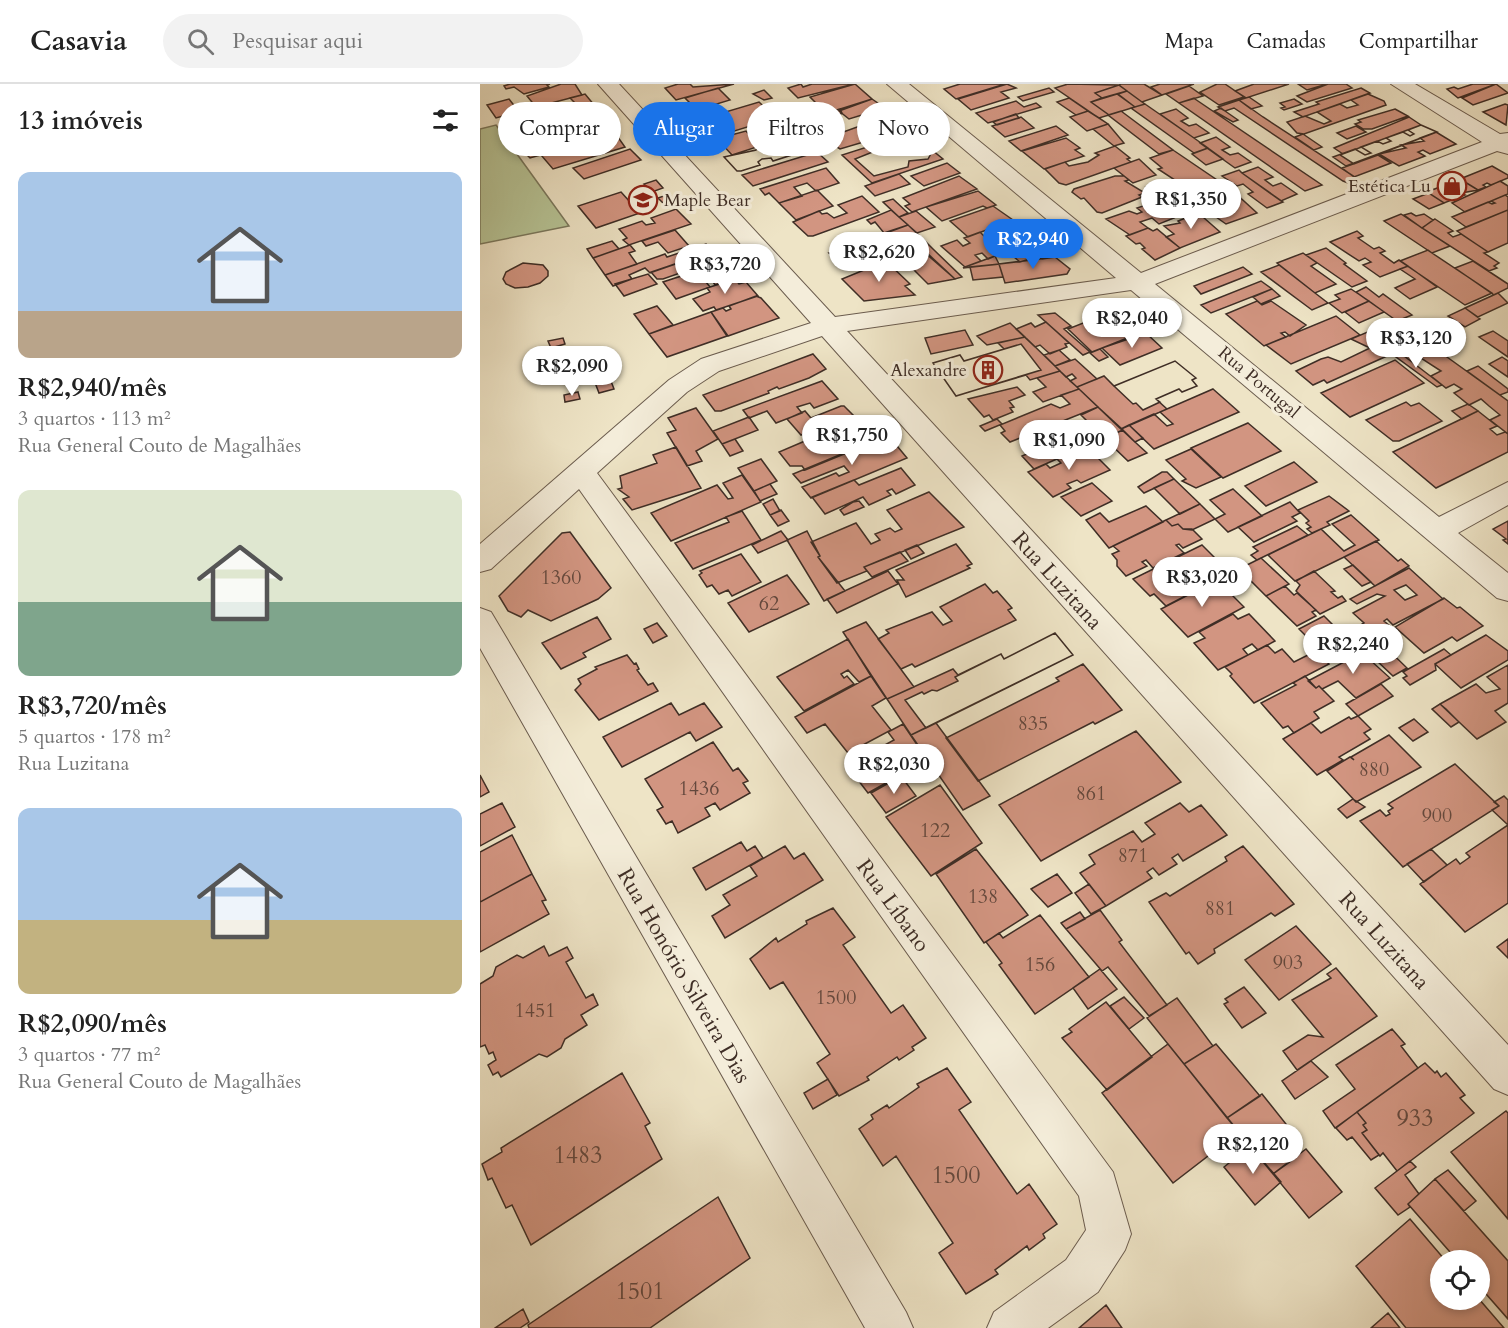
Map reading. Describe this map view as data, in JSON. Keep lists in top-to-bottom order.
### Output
{
  "streets": {
    "street": [
      "Rua Portugal",
      "Rua Luzitana",
      "Rua Líbano",
      "Rua Honório Silveira Dias"
    ]
  },
  "places": {
    "shop": ["Estética Lu"],
    "school or university": ["Maple Bear"],
    "building": ["Alexandre"]
  },
  "house_numbers": [
    "1360",
    "62",
    "835",
    "880",
    "1436",
    "861",
    "900",
    "122",
    "871",
    "138",
    "881",
    "903",
    "156",
    "1500",
    "1451",
    "933",
    "1483",
    "1500",
    "1501"
  ],
  "page": {
    "header": "Casavia",
    "search": "Pesquisar aqui",
    "nav": ["Mapa", "Camadas", "Compartilhar"],
    "heading": "13 imóveis",
    "chip": [
      "Comprar",
      "Alugar",
      "Filtros",
      "Novo"
    ],
    "list": [
      {
        "name": "R$2,940/mês",
        "note": "3 quartos · 113 m² · Rua General Couto de Magalhães"
      },
      {
        "name": "R$3,720/mês",
        "note": "5 quartos · 178 m² · Rua Luzitana"
      },
      {
        "name": "R$2,090/mês",
        "note": "3 quartos · 77 m² · Rua General Couto de Magalhães"
      }
    ],
    "price": [
      "R$1,350",
      "R$2,940",
      "R$2,620",
      "R$3,720",
      "R$2,040",
      "R$3,120",
      "R$2,090",
      "R$1,750",
      "R$1,090",
      "R$3,020",
      "R$2,240",
      "R$2,030",
      "R$2,120"
    ]
  }
}
